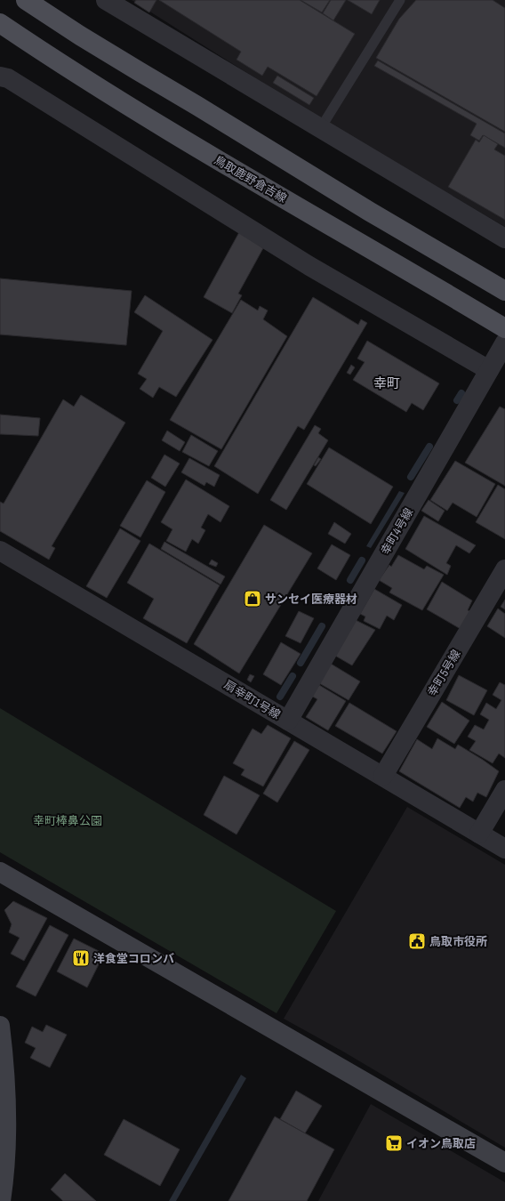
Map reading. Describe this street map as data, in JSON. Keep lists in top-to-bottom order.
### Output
{
  "streets": {
    "main road": ["鳥取鹿野倉吉線"],
    "street": ["幸町4号線", "幸町5号線", "扇幸町1号線"]
  },
  "crossings": [
    ["幸町4号線", "扇幸町1号線"],
    ["幸町5号線", "扇幸町1号線"]
  ],
  "districts": ["幸町"],
  "parks": ["幸町棒鼻公園"],
  "places": {
    "shop": ["サンセイ医療器材"],
    "public building": ["鳥取市役所"],
    "restaurant": ["洋食堂コロンバ"],
    "supermarket": ["イオン鳥取店"]
  }
}
